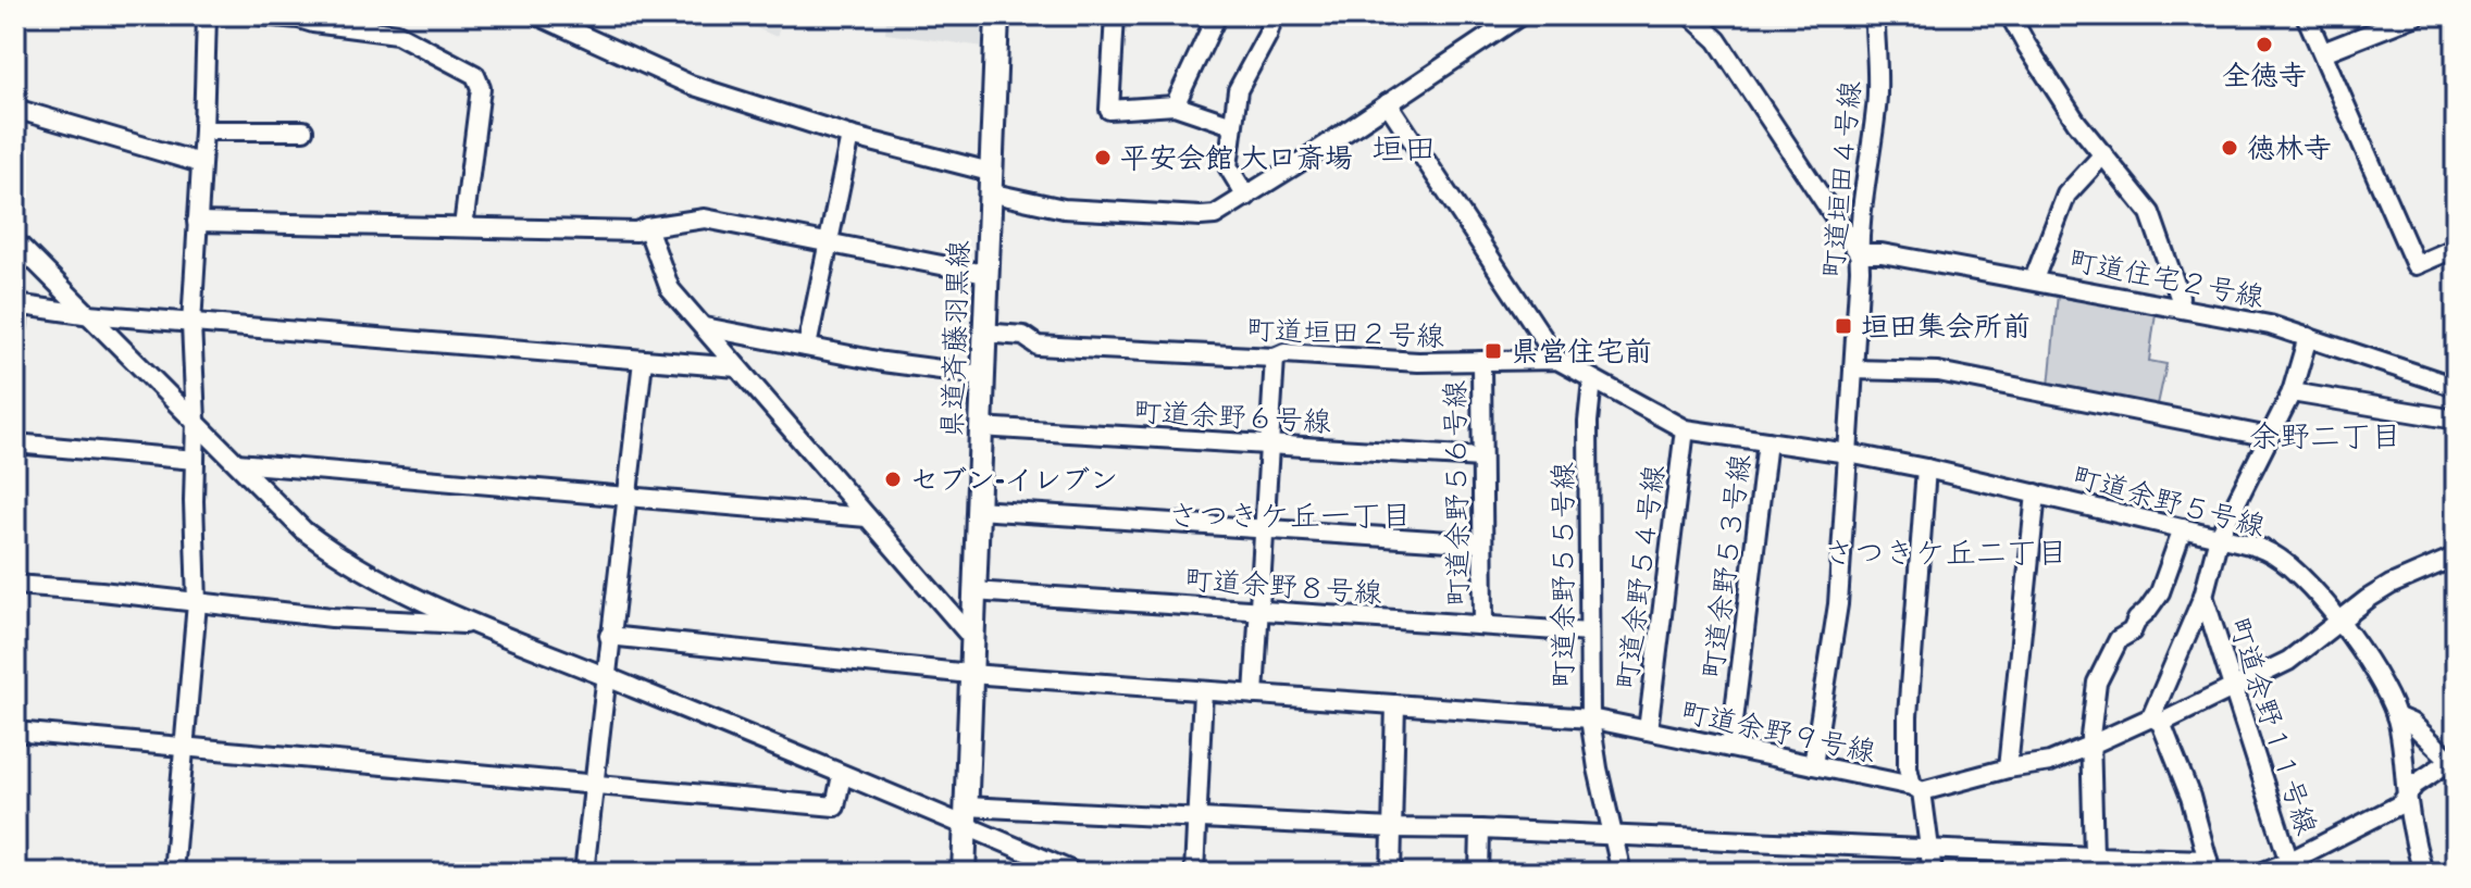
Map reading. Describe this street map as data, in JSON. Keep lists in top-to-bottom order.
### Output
{
  "streets": {
    "main road": ["県道斉藤羽黒線"],
    "street": [
      "町道垣田４号線",
      "町道住宅２号線",
      "町道垣田２号線",
      "町道余野６号線",
      "町道余野５６号線",
      "町道余野５号線",
      "町道余野５３号線",
      "町道余野５５号線",
      "町道余野５４号線",
      "町道余野８号線",
      "町道余野１１号線",
      "町道余野９号線"
    ]
  },
  "crossings": [
    ["町道垣田４号線", "町道住宅２号線"],
    ["町道垣田４号線", "町道余野５号線"],
    ["町道垣田４号線", "町道余野９号線"],
    ["町道垣田２号線", "県道斉藤羽黒線"],
    ["町道垣田２号線", "町道余野５６号線"],
    ["県道斉藤羽黒線", "町道余野６号線"],
    ["県道斉藤羽黒線", "町道余野８号線"],
    ["県道斉藤羽黒線", "町道余野９号線"],
    ["町道余野６号線", "町道余野５６号線"],
    ["町道余野５６号線", "町道余野８号線"],
    ["町道余野５号線", "町道余野９号線"],
    ["町道余野５３号線", "町道余野９号線"],
    ["町道余野５５号線", "町道余野８号線"],
    ["町道余野５５号線", "町道余野９号線"],
    ["町道余野５４号線", "町道余野９号線"],
    ["町道余野１１号線", "町道余野９号線"]
  ],
  "districts": [
    "垣田",
    "余野二丁目",
    "さつきケ丘一丁目",
    "さつきケ丘二丁目"
  ],
  "places": {
    "other": [
      "全徳寺",
      "徳林寺",
      "平安会館 大口斎場",
      "セブン-イレブン"
    ],
    "transit": ["垣田集会所前", "県営住宅前"]
  }
}
